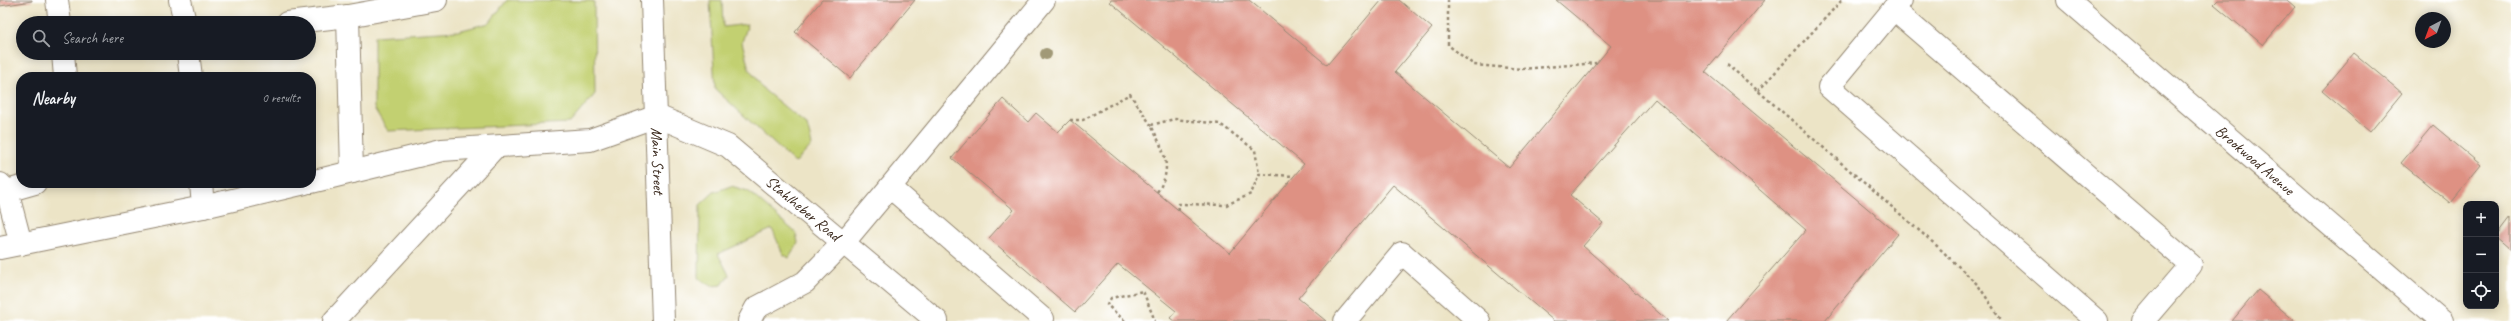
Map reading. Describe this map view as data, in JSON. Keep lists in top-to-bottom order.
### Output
{
  "streets": {
    "street": ["Main Street", "Brookwood Avenue", "Stahlheber Road"]
  },
  "crossings": [
    ["Main Street", "Stahlheber Road"]
  ],
  "north": "bottom left",
  "page": {
    "search": "Search here",
    "heading": ["Nearby", "0 results"],
    "map_buttons": ["+", "−"]
  }
}
